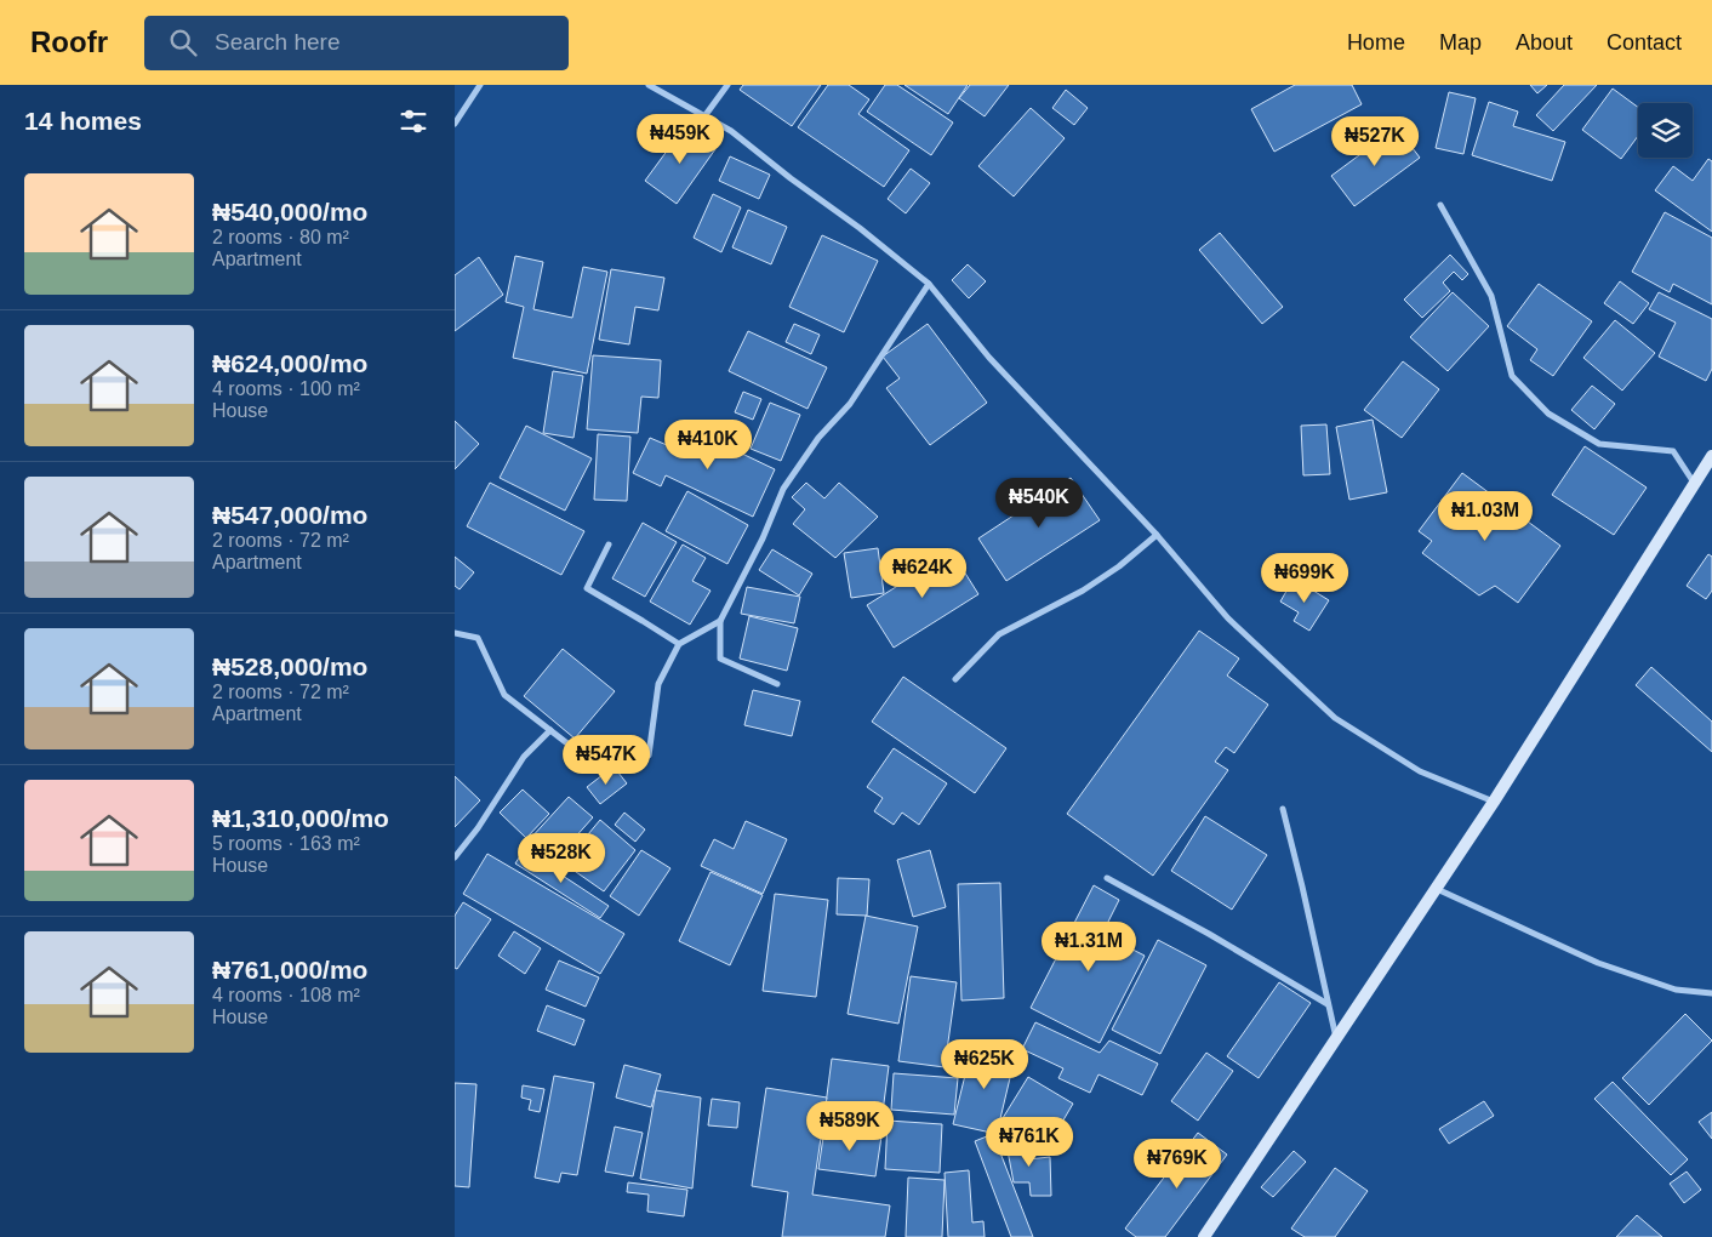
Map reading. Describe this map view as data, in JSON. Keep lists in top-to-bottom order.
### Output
{
  "page": {
    "header": "Roofr",
    "search": "Search here",
    "nav": [
      "Home",
      "Map",
      "About",
      "Contact"
    ],
    "heading": "14 homes",
    "price": [
      "₦459K",
      "₦527K",
      "₦410K",
      "₦540K",
      "₦1.03M",
      "₦624K",
      "₦699K",
      "₦547K",
      "₦528K",
      "₦1.31M",
      "₦625K",
      "₦589K",
      "₦761K",
      "₦769K"
    ],
    "list": [
      {
        "name": "₦540,000/mo",
        "note": "2 rooms · 80 m² · Apartment"
      },
      {
        "name": "₦624,000/mo",
        "note": "4 rooms · 100 m² · House"
      },
      {
        "name": "₦547,000/mo",
        "note": "2 rooms · 72 m² · Apartment"
      },
      {
        "name": "₦528,000/mo",
        "note": "2 rooms · 72 m² · Apartment"
      },
      {
        "name": "₦1,310,000/mo",
        "note": "5 rooms · 163 m² · House"
      },
      {
        "name": "₦761,000/mo",
        "note": "4 rooms · 108 m² · House"
      }
    ]
  }
}
